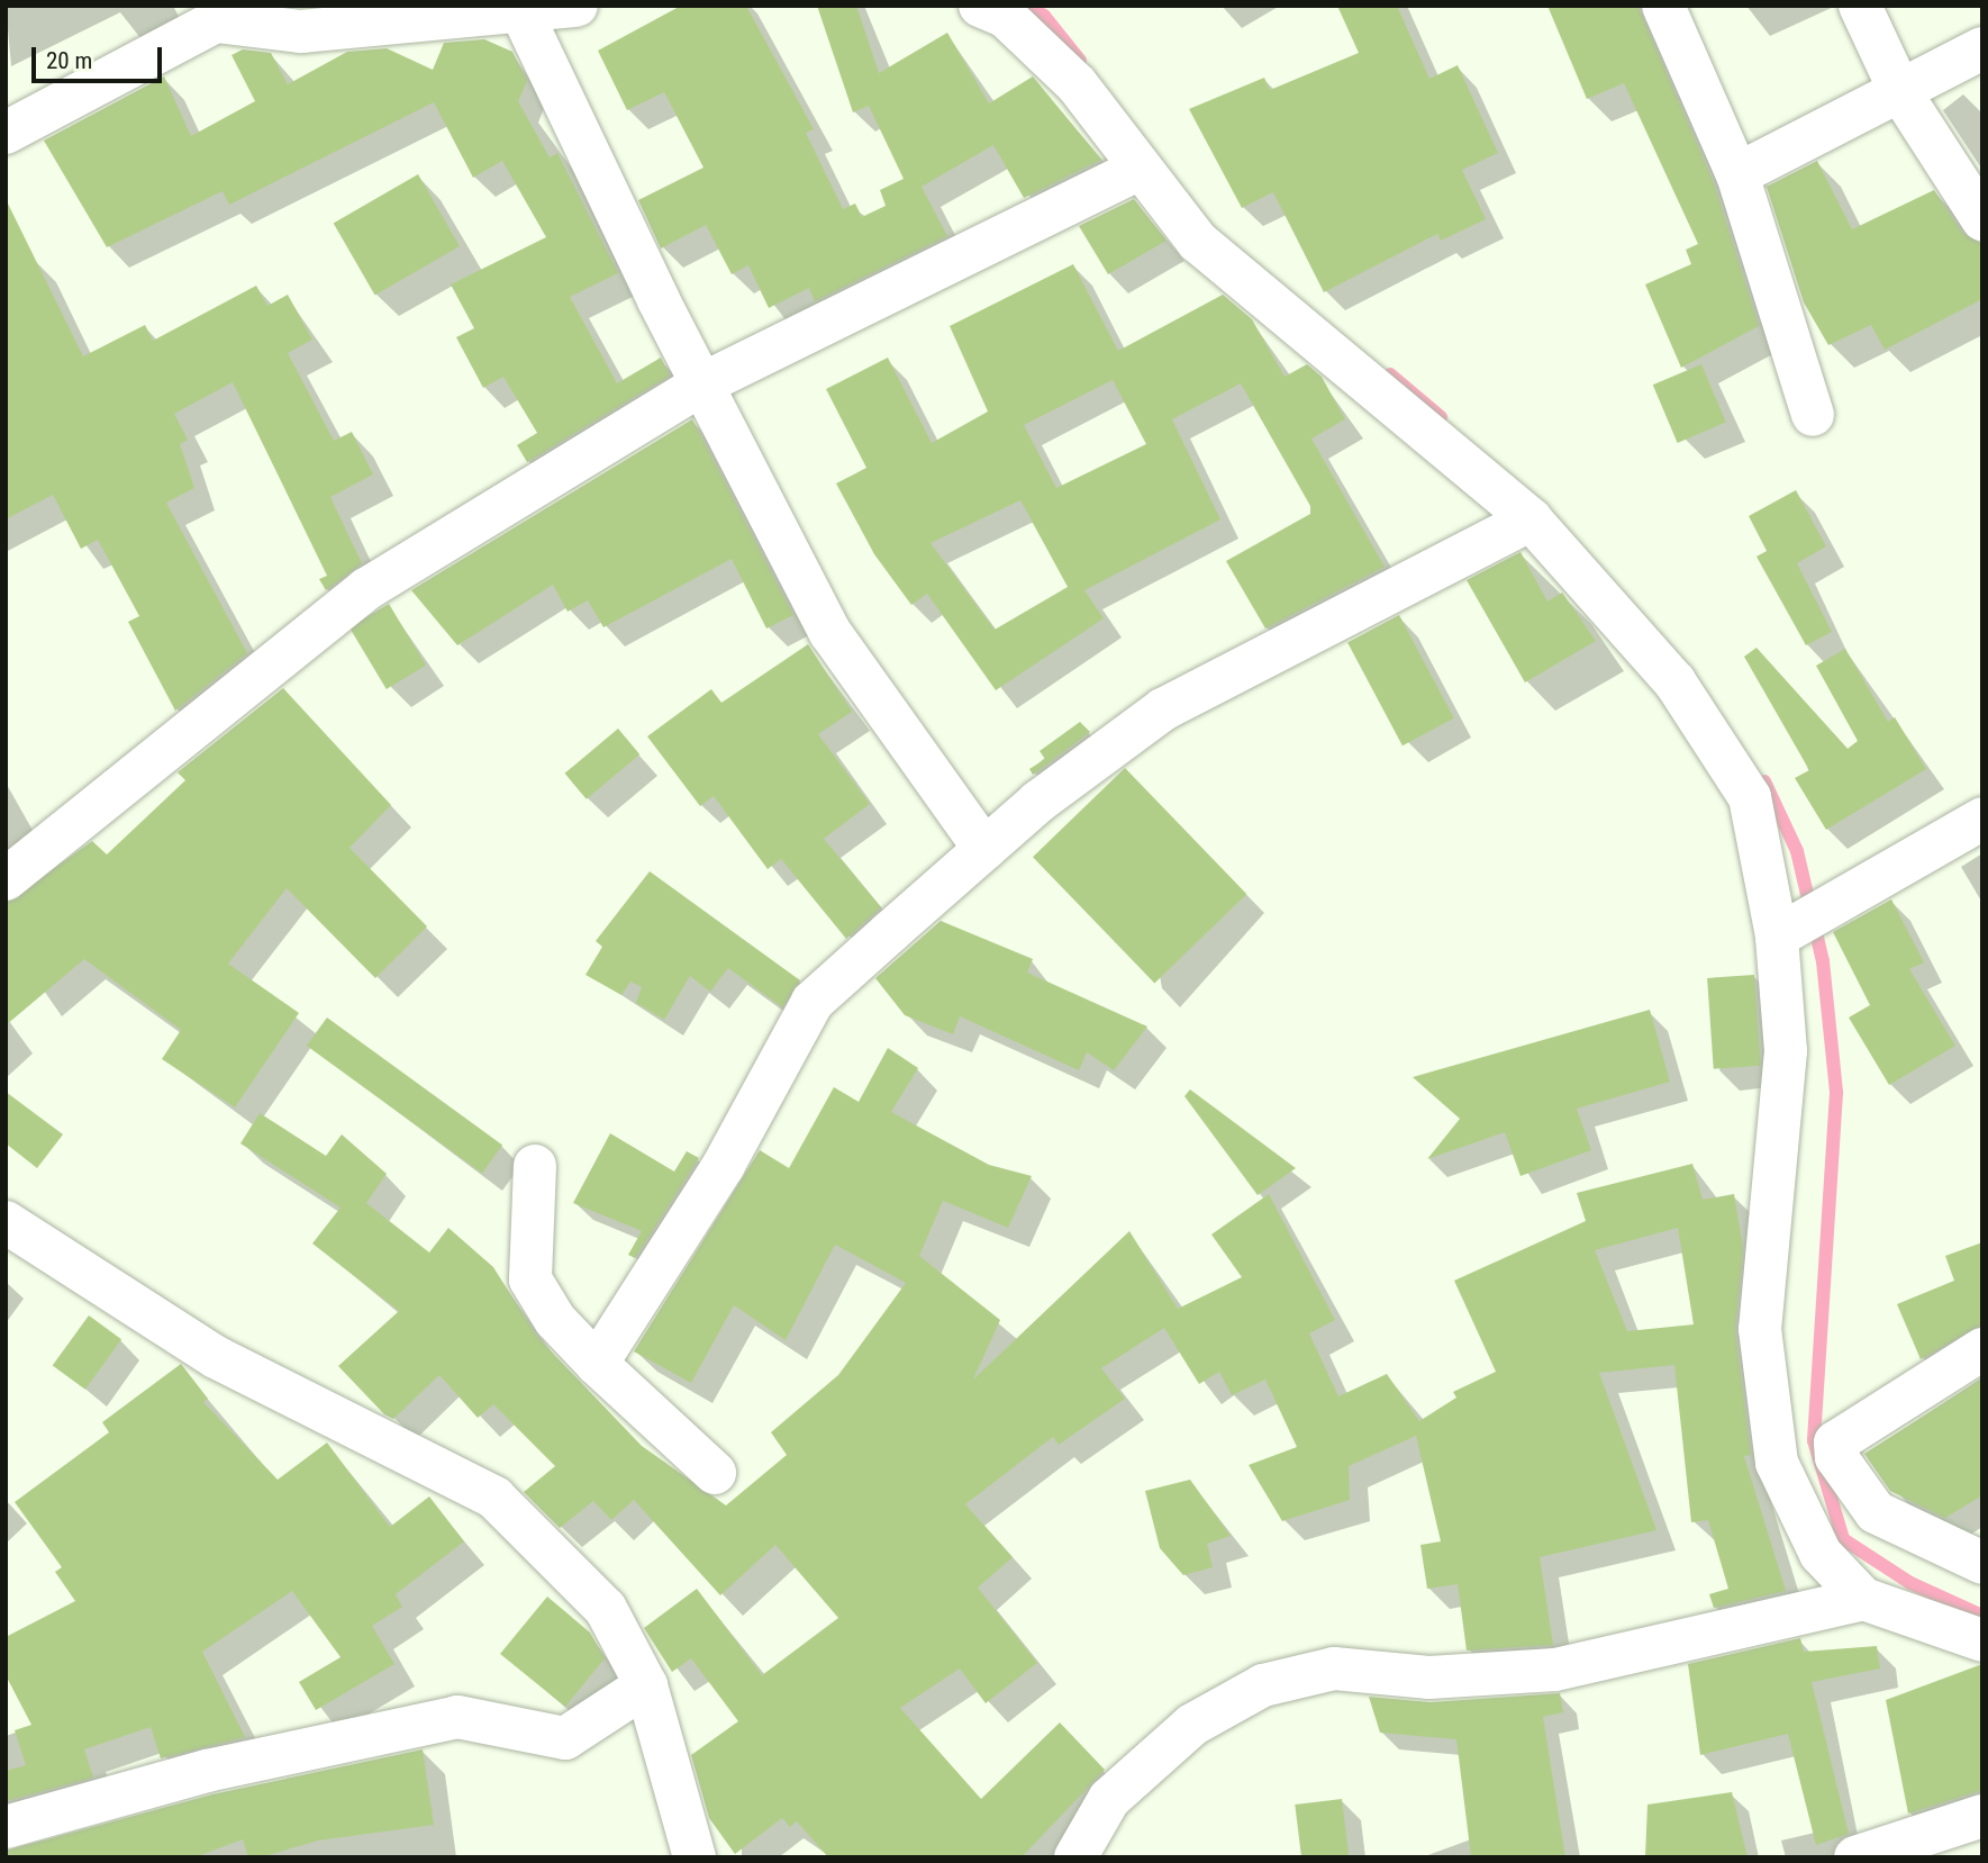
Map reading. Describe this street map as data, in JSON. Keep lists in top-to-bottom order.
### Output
{
  "scale_bar": "20 m"
}
